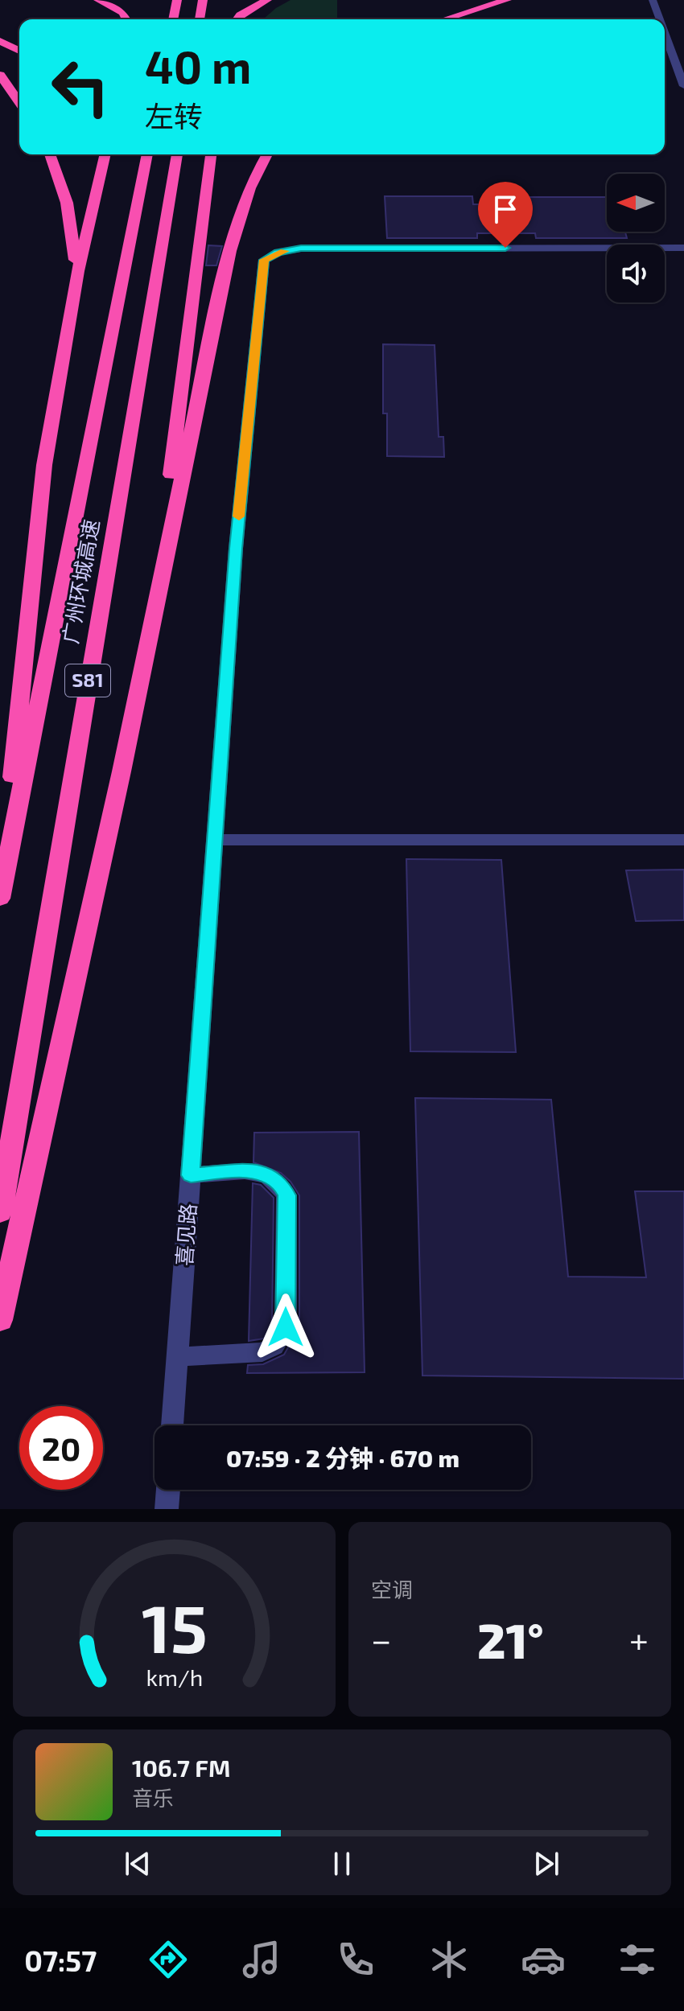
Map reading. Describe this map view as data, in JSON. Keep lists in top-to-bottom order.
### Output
{
  "streets": {
    "highway": ["广州环城高速", "S81"],
    "street": ["喜见路"]
  },
  "north": "left",
  "page": {
    "turn": ["40 m", "左转"],
    "limit": "20",
    "trip": "07:59 · 2 分钟 · 670 m",
    "tile": "空调",
    "heat": ["−", "21°", "+"],
    "song": ["106.7 FM", "音乐"],
    "tabs": "07:57",
    "gauge": ["15", "km/h"]
  }
}
